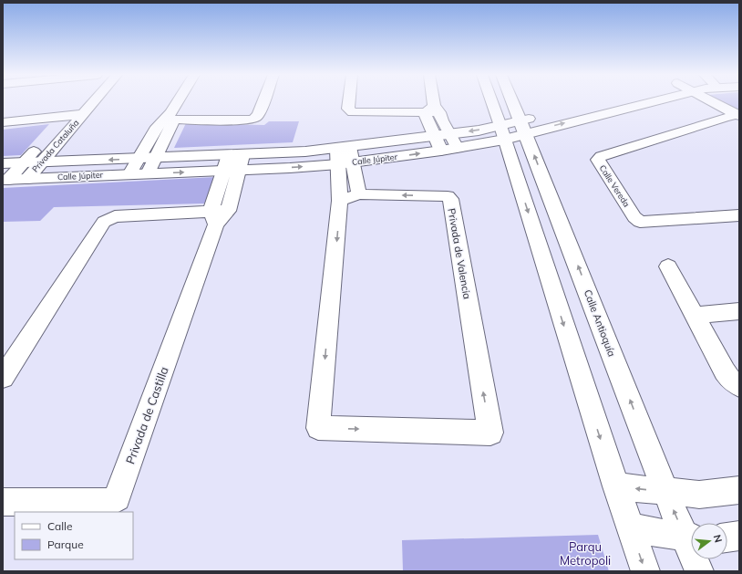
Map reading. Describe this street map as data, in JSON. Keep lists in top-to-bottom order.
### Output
{
  "streets": {
    "main road": ["Calle Júpiter"],
    "street": [
      "Privada Cataluña",
      "Calle Vereda",
      "Privada de Valencia",
      "Calle Antioquía",
      "Privada de Castilla"
    ]
  },
  "crossings": [
    ["Privada Cataluña", "Calle Júpiter"],
    ["Calle Júpiter", "Calle Antioquía"],
    ["Calle Júpiter", "Privada de Castilla"]
  ],
  "parks": ["Parqu Metropoli"],
  "legend": ["Calle", "Parque"],
  "north": "right"
}
